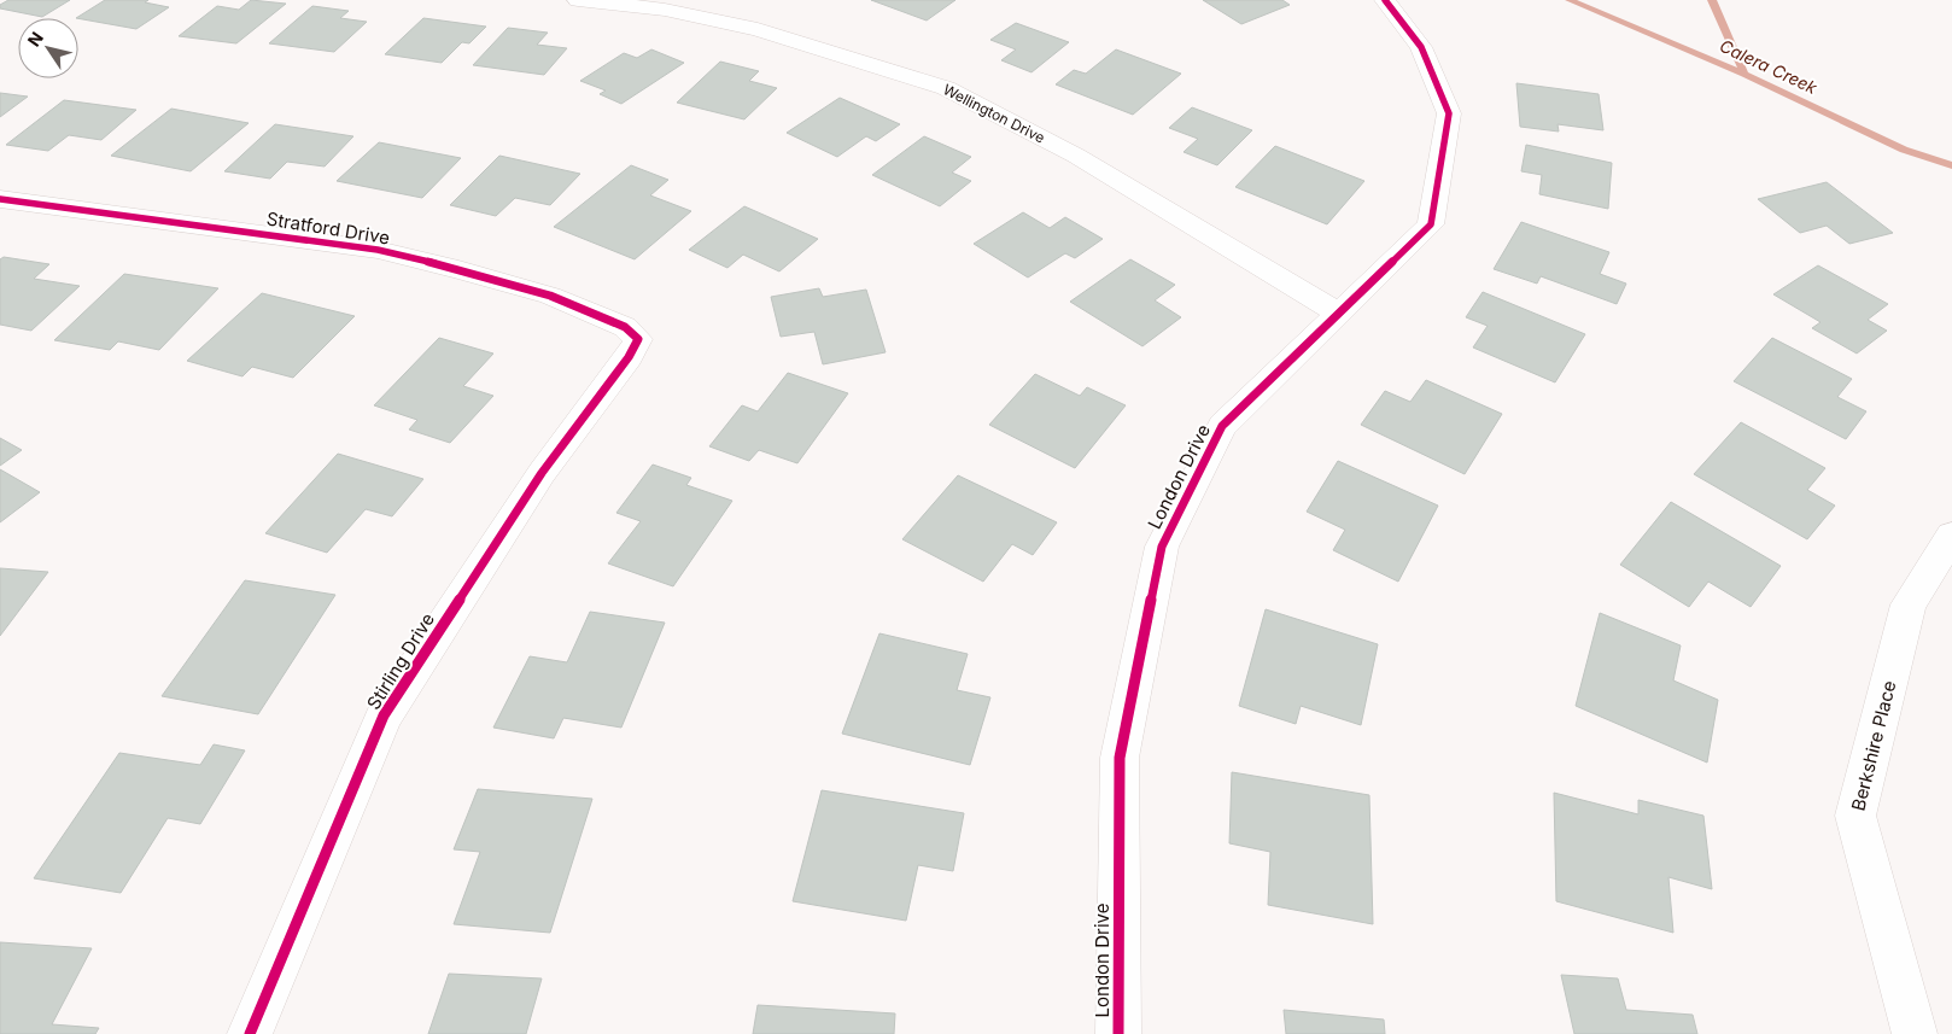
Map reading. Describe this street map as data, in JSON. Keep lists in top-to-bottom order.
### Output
{
  "streets": {
    "street": [
      "Wellington Drive",
      "Stratford Drive",
      "London Drive",
      "Stirling Drive",
      "Berkshire Place"
    ]
  },
  "crossings": [
    ["Wellington Drive", "London Drive"],
    ["Stratford Drive", "Stirling Drive"]
  ],
  "water": ["Calera Creek"],
  "north": "top left"
}
